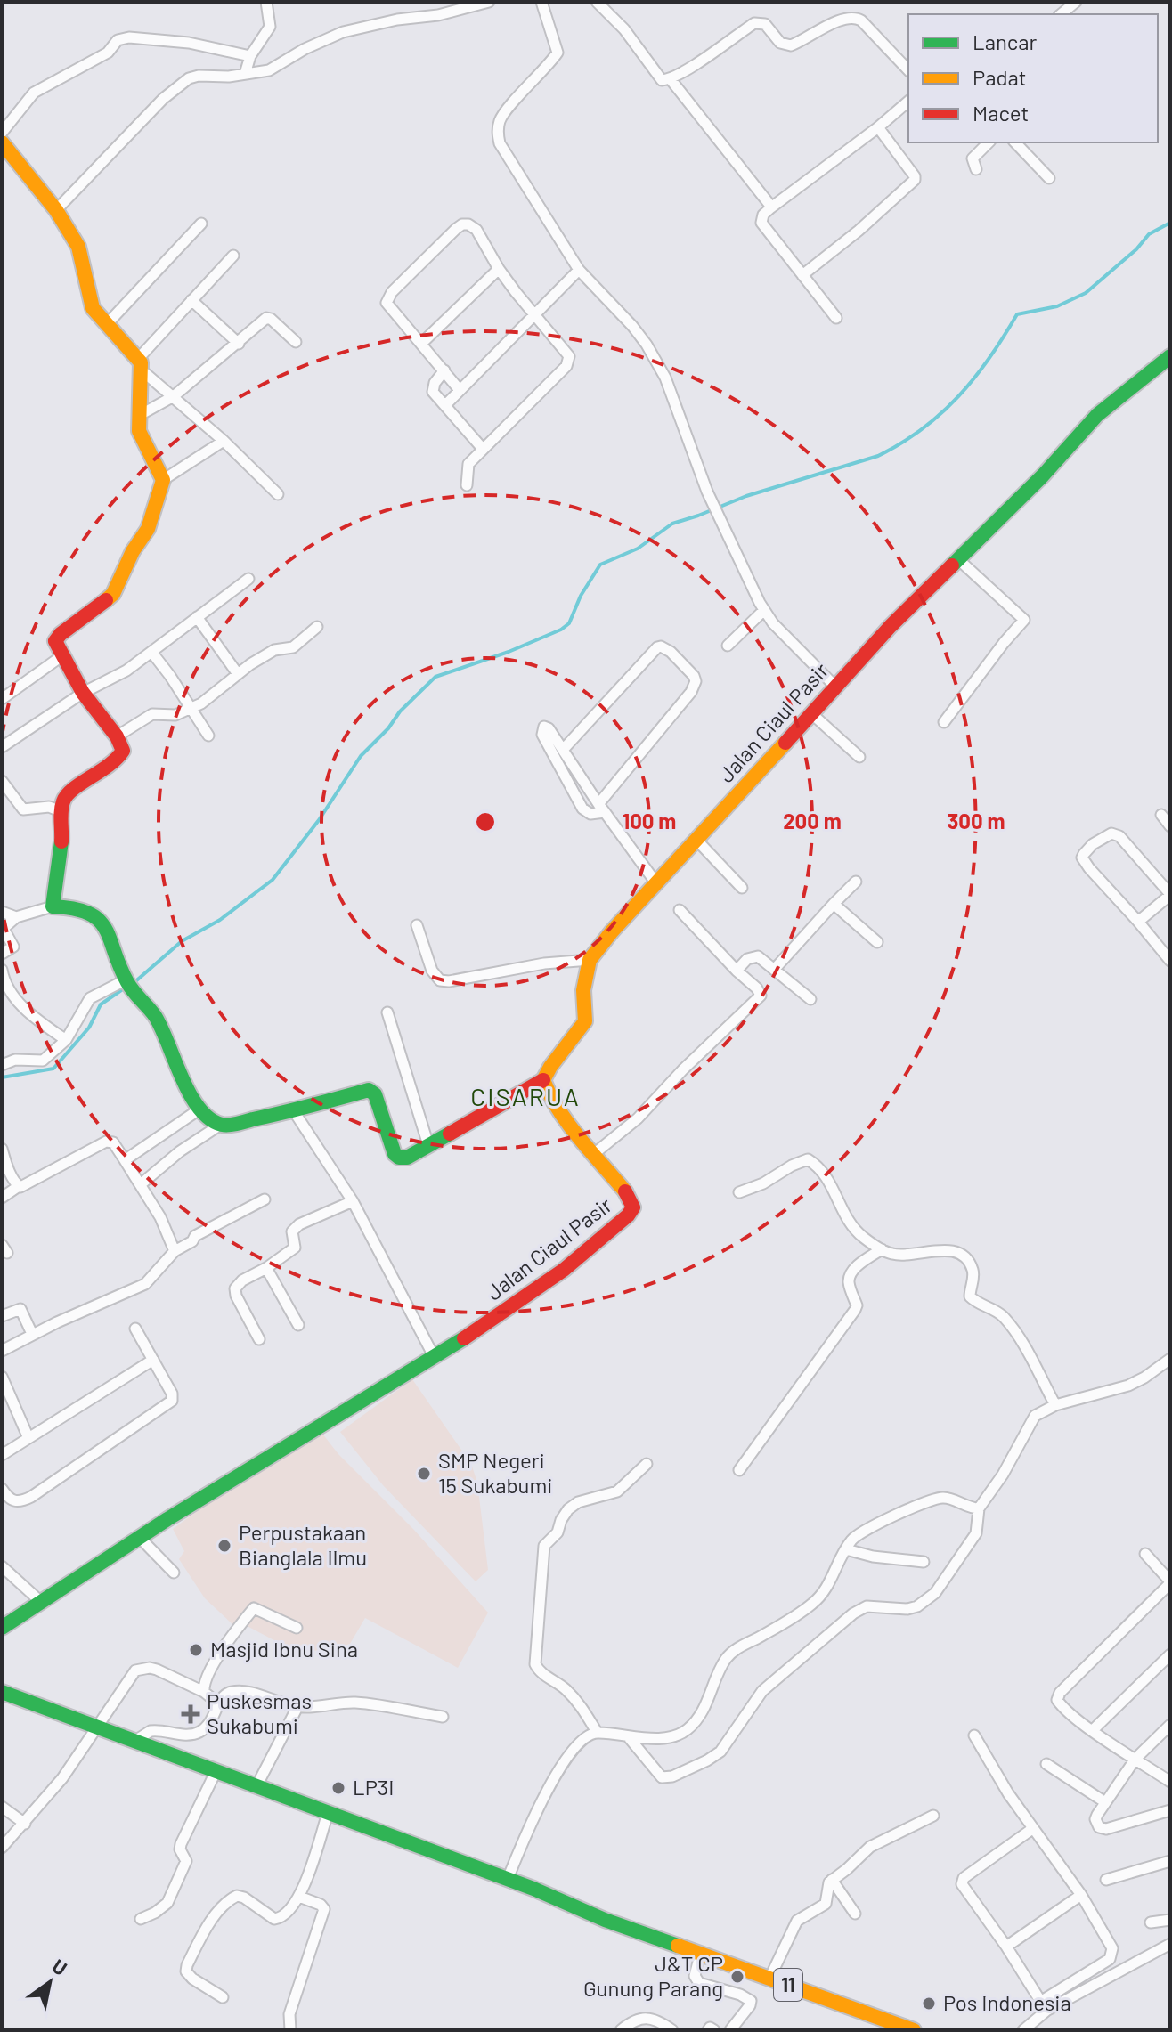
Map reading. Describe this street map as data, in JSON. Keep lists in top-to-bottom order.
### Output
{
  "streets": {
    "main road": ["Jalan Ciaul Pasir", "11"]
  },
  "districts": ["CISARUA"],
  "places": {
    "other": [
      "SMP Negeri 15 Sukabumi",
      "Perpustakaan Bianglala Ilmu",
      "Masjid Ibnu Sina",
      "LP3I",
      "J&T CP Gunung Parang",
      "Pos Indonesia"
    ],
    "health": ["Puskesmas Sukabumi"]
  },
  "legend": ["Lancar", "Padat", "Macet"],
  "north": "top right",
  "rings": ["100 m", "200 m", "300 m"]
}
